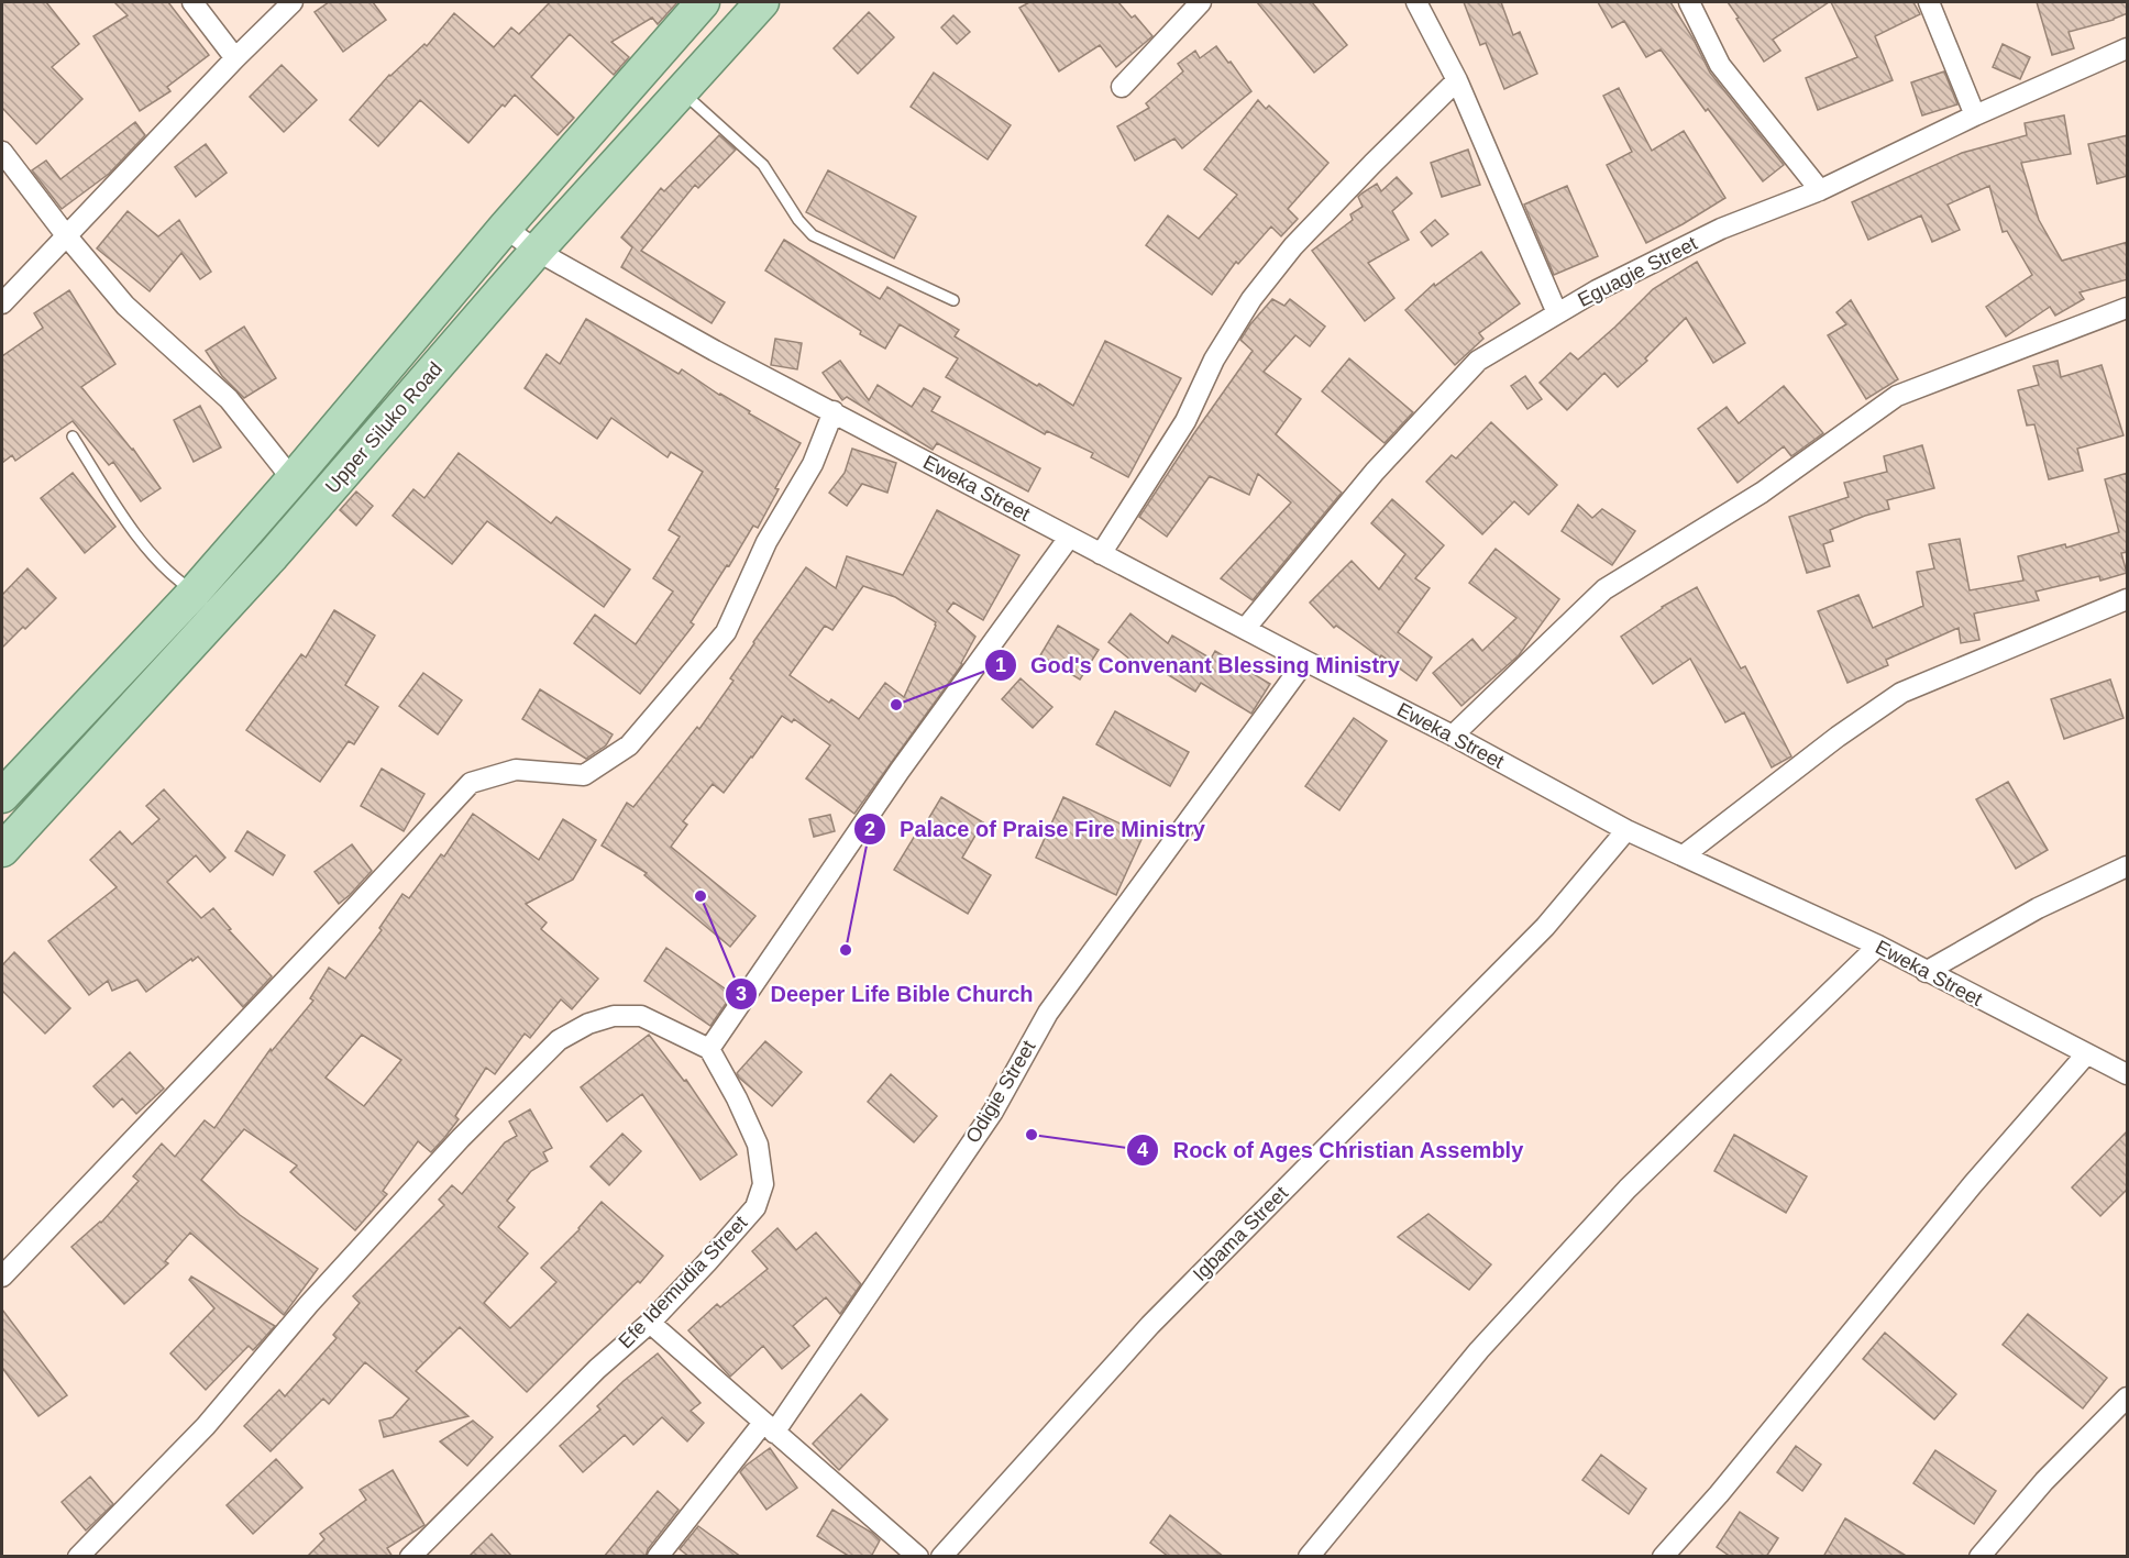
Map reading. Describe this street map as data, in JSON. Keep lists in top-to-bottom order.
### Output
{
  "streets": {
    "main road": ["Upper Siluko Road"],
    "street": [
      "Eguagie Street",
      "Eweka Street",
      "Odigie Street",
      "Igbama Street",
      "Efe Idemudia Street"
    ]
  },
  "crossings": [
    ["Eguagie Street", "Eweka Street"],
    ["Upper Siluko Road", "Eweka Street"],
    ["Eweka Street", "Odigie Street"],
    ["Eweka Street", "Igbama Street"]
  ],
  "places": [
    "God's Convenant Blessing Ministry",
    "Deeper Life Bible Church",
    "Palace of Praise Fire Ministry",
    "Rock of Ages Christian Assembly"
  ]
}
